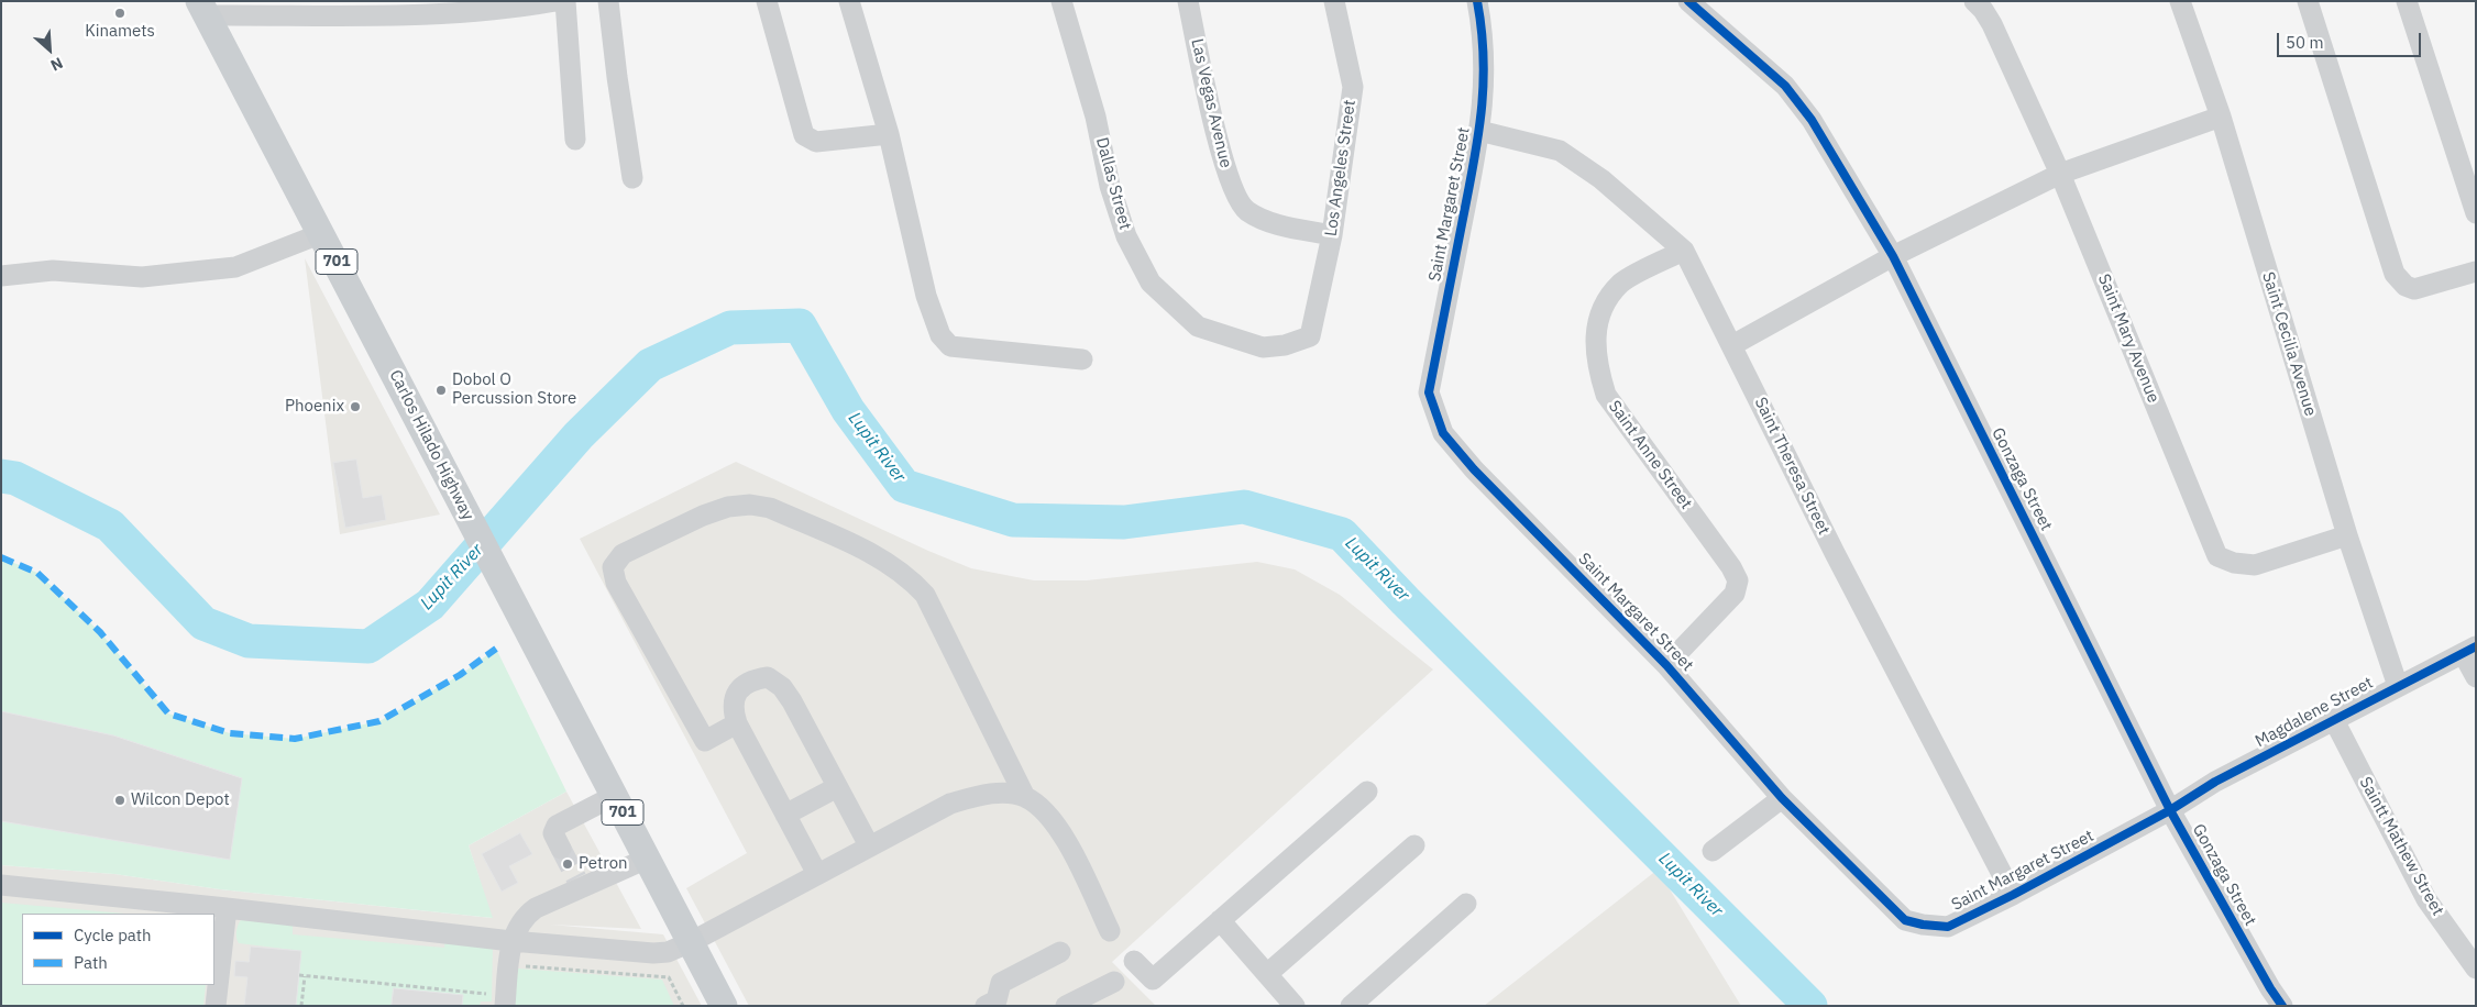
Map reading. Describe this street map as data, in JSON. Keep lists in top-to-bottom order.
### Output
{
  "streets": {
    "main road": ["701", "Carlos Hilado Highway"],
    "street": [
      "Las Vegas Avenue",
      "Los Angeles Street",
      "Dallas Street",
      "Saint Margaret Street",
      "Saint Mary Avenue",
      "Saint Cecilia Avenue",
      "Saint Anne Street",
      "Saint Theresa Street",
      "Gonzaga Street",
      "Magdalene Street",
      "Saintt Mathew Street"
    ]
  },
  "crossings": [
    ["Las Vegas Avenue", "Los Angeles Street"],
    ["Los Angeles Street", "Dallas Street"],
    ["Saint Margaret Street", "Saint Anne Street"],
    ["Saint Margaret Street", "Saint Theresa Street"],
    ["Saint Margaret Street", "Gonzaga Street"],
    ["Saint Margaret Street", "Magdalene Street"],
    ["Saint Mary Avenue", "Saint Cecilia Avenue"],
    ["Saint Cecilia Avenue", "Magdalene Street"],
    ["Saint Anne Street", "Saint Theresa Street"],
    ["Gonzaga Street", "Magdalene Street"],
    ["Magdalene Street", "Saintt Mathew Street"]
  ],
  "water": ["Lupit River"],
  "places": [
    "Kinamets",
    "Dobol O Percussion Store",
    "Phoenix",
    "Wilcon Depot",
    "Petron"
  ],
  "legend": ["Cycle path", "Path"],
  "scale_bar": "50 m",
  "north": "bottom right"
}
